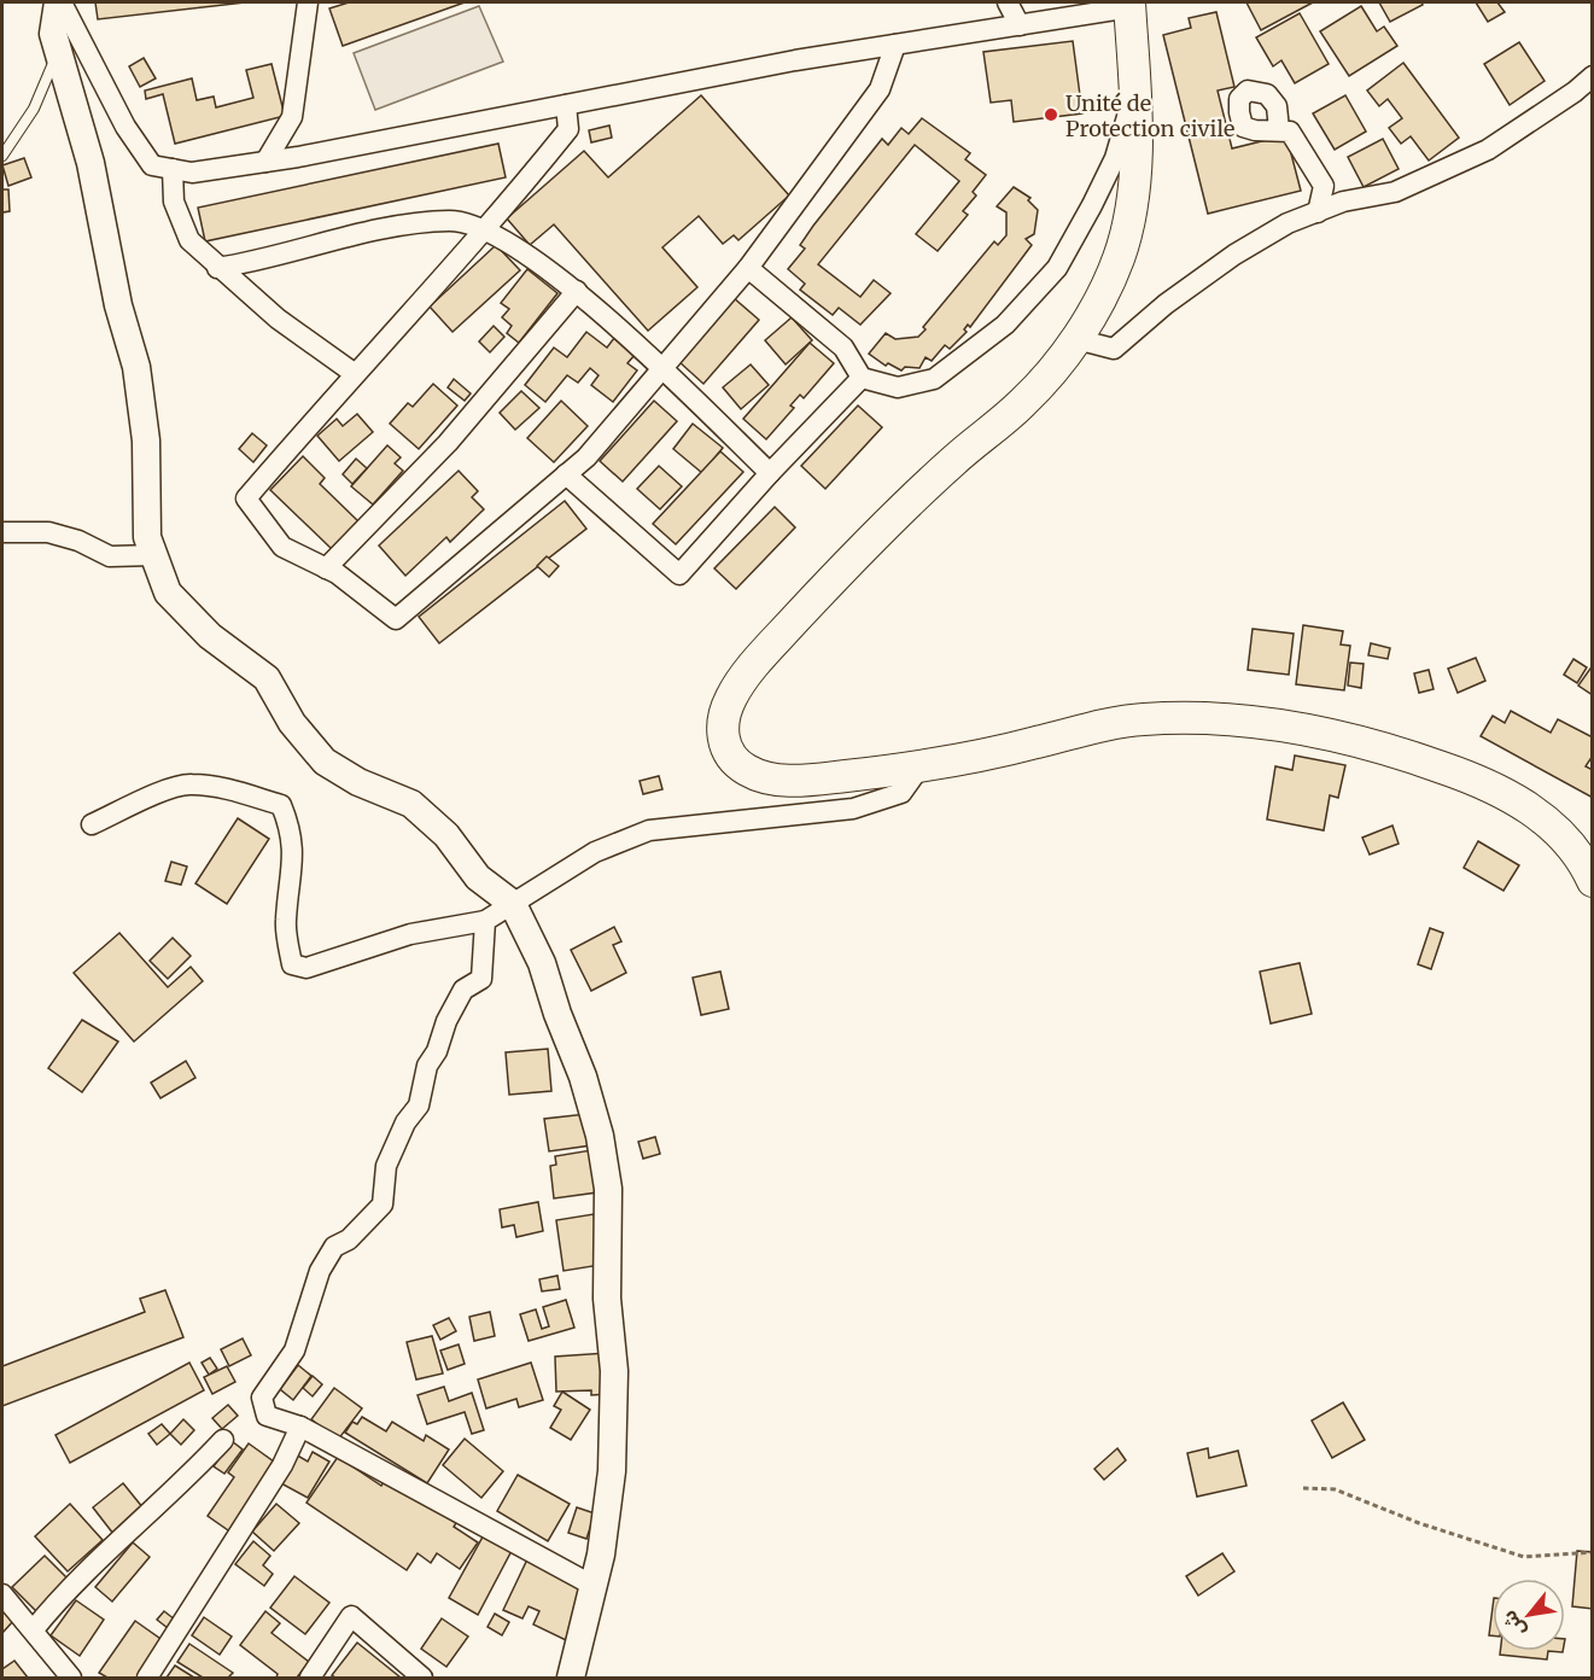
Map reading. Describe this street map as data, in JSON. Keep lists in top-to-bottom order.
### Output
{
  "places": ["Unité de Protection civile"],
  "north": "bottom left"
}
